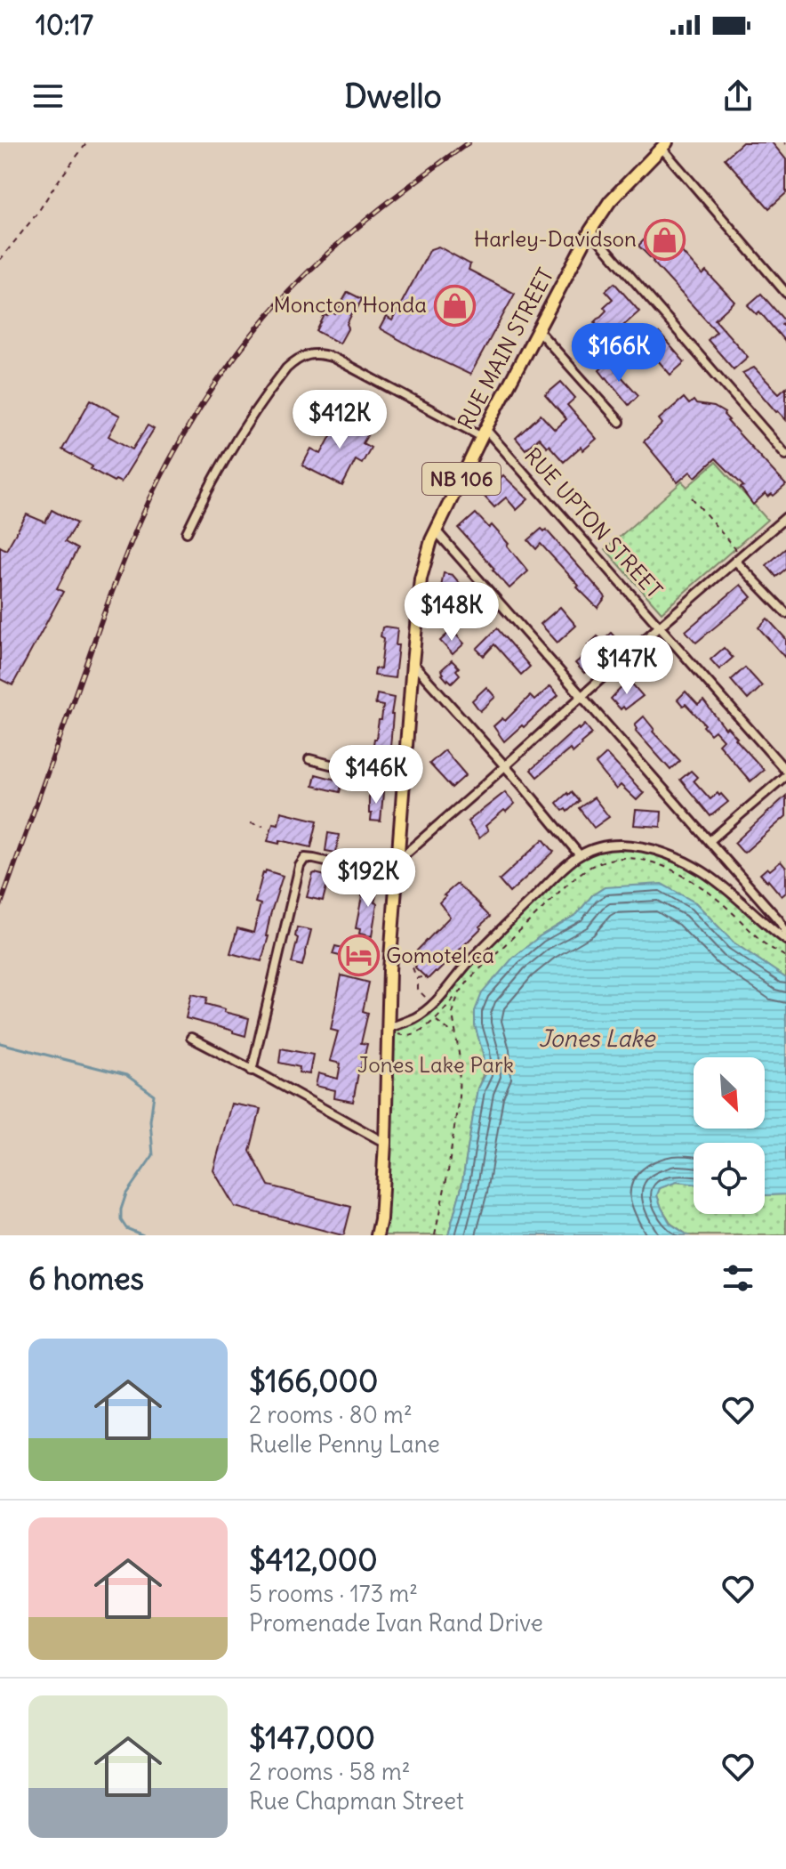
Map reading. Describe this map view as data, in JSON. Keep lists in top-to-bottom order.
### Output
{
  "streets": {
    "main road": ["RUE MAIN STREET", "NB 106"],
    "street": ["RUE UPTON STREET"]
  },
  "crossings": [
    ["RUE MAIN STREET", "RUE UPTON STREET"]
  ],
  "water": ["Jones Lake"],
  "parks": ["Jones Lake Park"],
  "places": {
    "shop": ["Harley-Davidson", "Moncton Honda"],
    "hotel": ["Gomotel.ca"]
  },
  "north": "bottom right",
  "page": {
    "status": "10:17",
    "header": "Dwello",
    "price": [
      "$166K",
      "$412K",
      "$148K",
      "$147K",
      "$146K",
      "$192K"
    ],
    "heading": "6 homes",
    "list": [
      {
        "name": "$166,000",
        "note": "2 rooms · 80 m² · Ruelle Penny Lane"
      },
      {
        "name": "$412,000",
        "note": "5 rooms · 173 m² · Promenade Ivan Rand Drive"
      },
      {
        "name": "$147,000",
        "note": "2 rooms · 58 m² · Rue Chapman Street"
      }
    ]
  }
}
